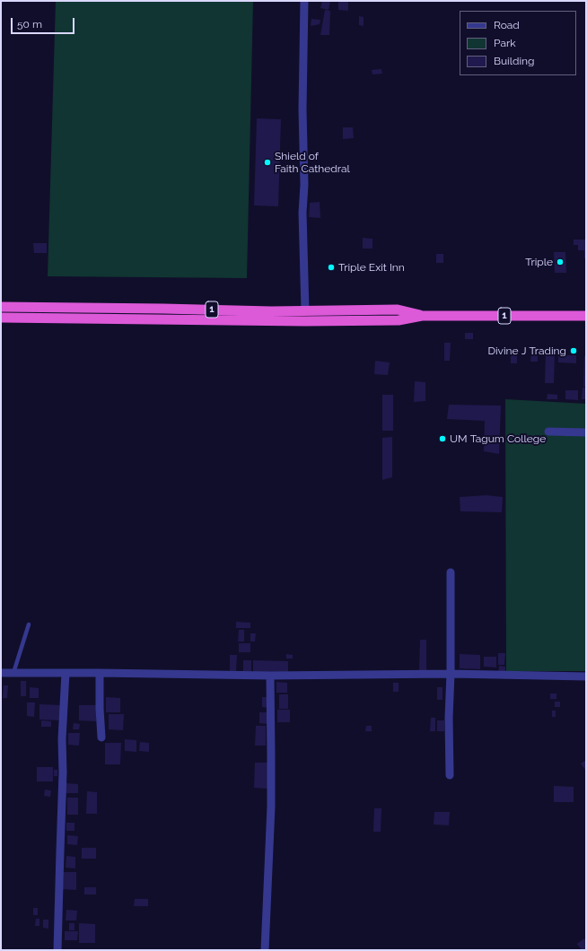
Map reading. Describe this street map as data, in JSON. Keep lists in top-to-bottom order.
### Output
{
  "streets": {
    "highway": ["1"]
  },
  "places": [
    "Shield of Faith Cathedral",
    "Triple",
    "Triple Exit Inn",
    "Divine J Trading",
    "UM Tagum College"
  ],
  "legend": ["Road", "Park", "Building"],
  "scale_bar": "50 m"
}
